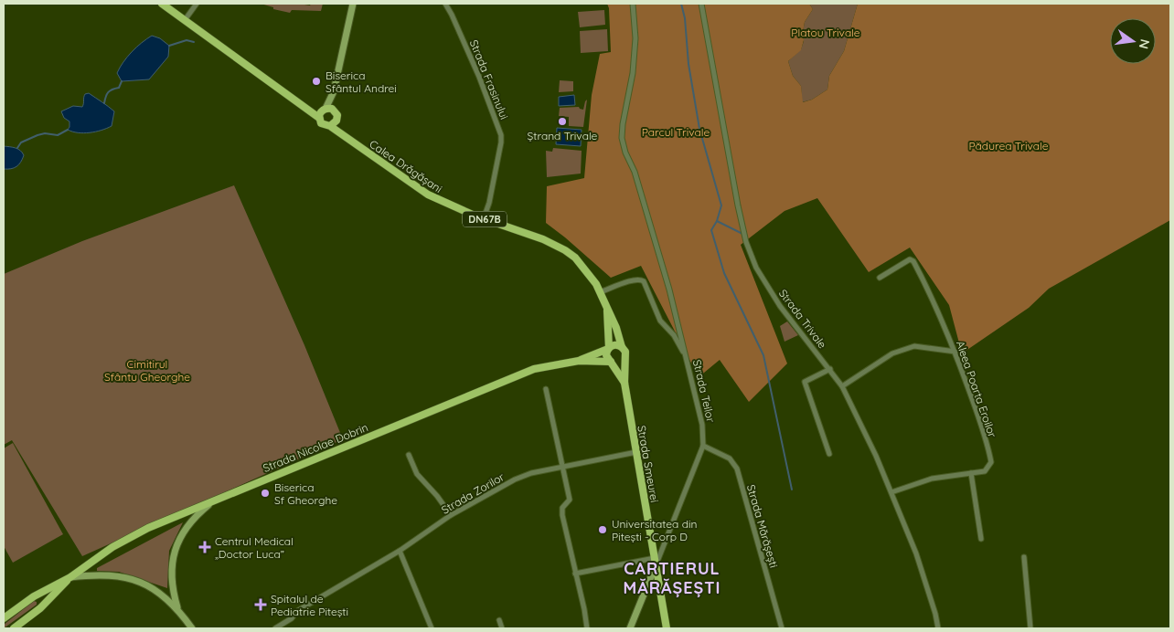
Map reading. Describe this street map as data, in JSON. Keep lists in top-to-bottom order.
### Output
{
  "streets": {
    "main road": [
      "Calea Drăgășani",
      "DN67B",
      "Strada Nicolae Dobrin",
      "Strada Smeurei"
    ],
    "street": [
      "Strada Frasinului",
      "Strada Trivale",
      "Aleea Poarta Eroilor",
      "Strada Teilor",
      "Strada Zorilor",
      "Strada Mărășești"
    ]
  },
  "crossings": [
    ["Strada Frasinului", "Calea Drăgășani"],
    ["Calea Drăgășani", "Strada Nicolae Dobrin"],
    ["Calea Drăgășani", "Strada Smeurei"],
    ["Strada Trivale", "Aleea Poarta Eroilor"],
    ["Strada Teilor", "Strada Smeurei"],
    ["Strada Teilor", "Strada Mărășești"],
    ["Strada Nicolae Dobrin", "Strada Smeurei"],
    ["Strada Smeurei", "Strada Zorilor"]
  ],
  "districts": ["CARTIERUL MĂRĂȘEȘTI"],
  "parks": [
    "Platou Trivale",
    "Parcul Trivale",
    "Pădurea Trivale",
    "Cimitirul Sfântu Gheorghe"
  ],
  "places": {
    "other": [
      "Biserica Sfântul Andrei",
      "Ștrand Trivale",
      "Biserica Sf Gheorghe",
      "Universitatea din Pitești - Corp D"
    ],
    "health": ["Centrul Medical „Doctor Luca”", "Spitalul de Pediatrie Pitești"]
  },
  "north": "right"
}
